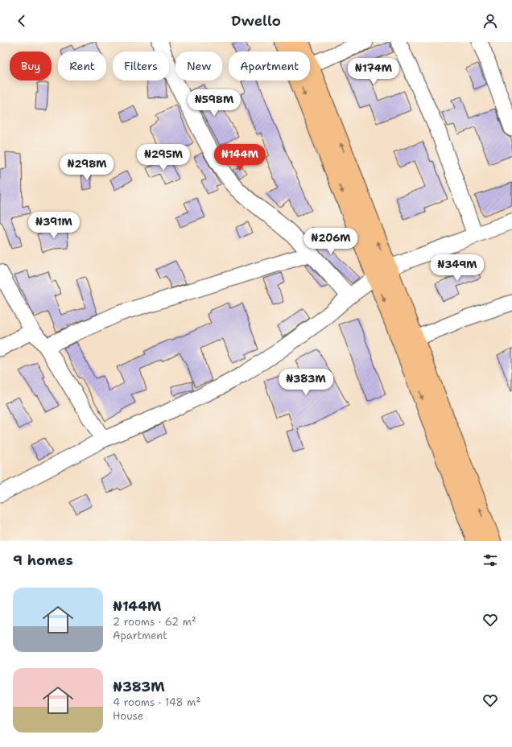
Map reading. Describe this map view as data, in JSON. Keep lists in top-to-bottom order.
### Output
{
  "page": {
    "header": "Dwello",
    "chip": [
      "Buy",
      "Rent",
      "Filters",
      "New",
      "Apartment"
    ],
    "price": [
      "₦174M",
      "₦598M",
      "₦295M",
      "₦144M",
      "₦298M",
      "₦391M",
      "₦206M",
      "₦349M",
      "₦383M"
    ],
    "heading": "9 homes",
    "list": [
      {
        "name": "₦144M",
        "note": "2 rooms · 62 m² · Apartment"
      },
      {
        "name": "₦383M",
        "note": "4 rooms · 148 m² · House"
      }
    ]
  }
}
